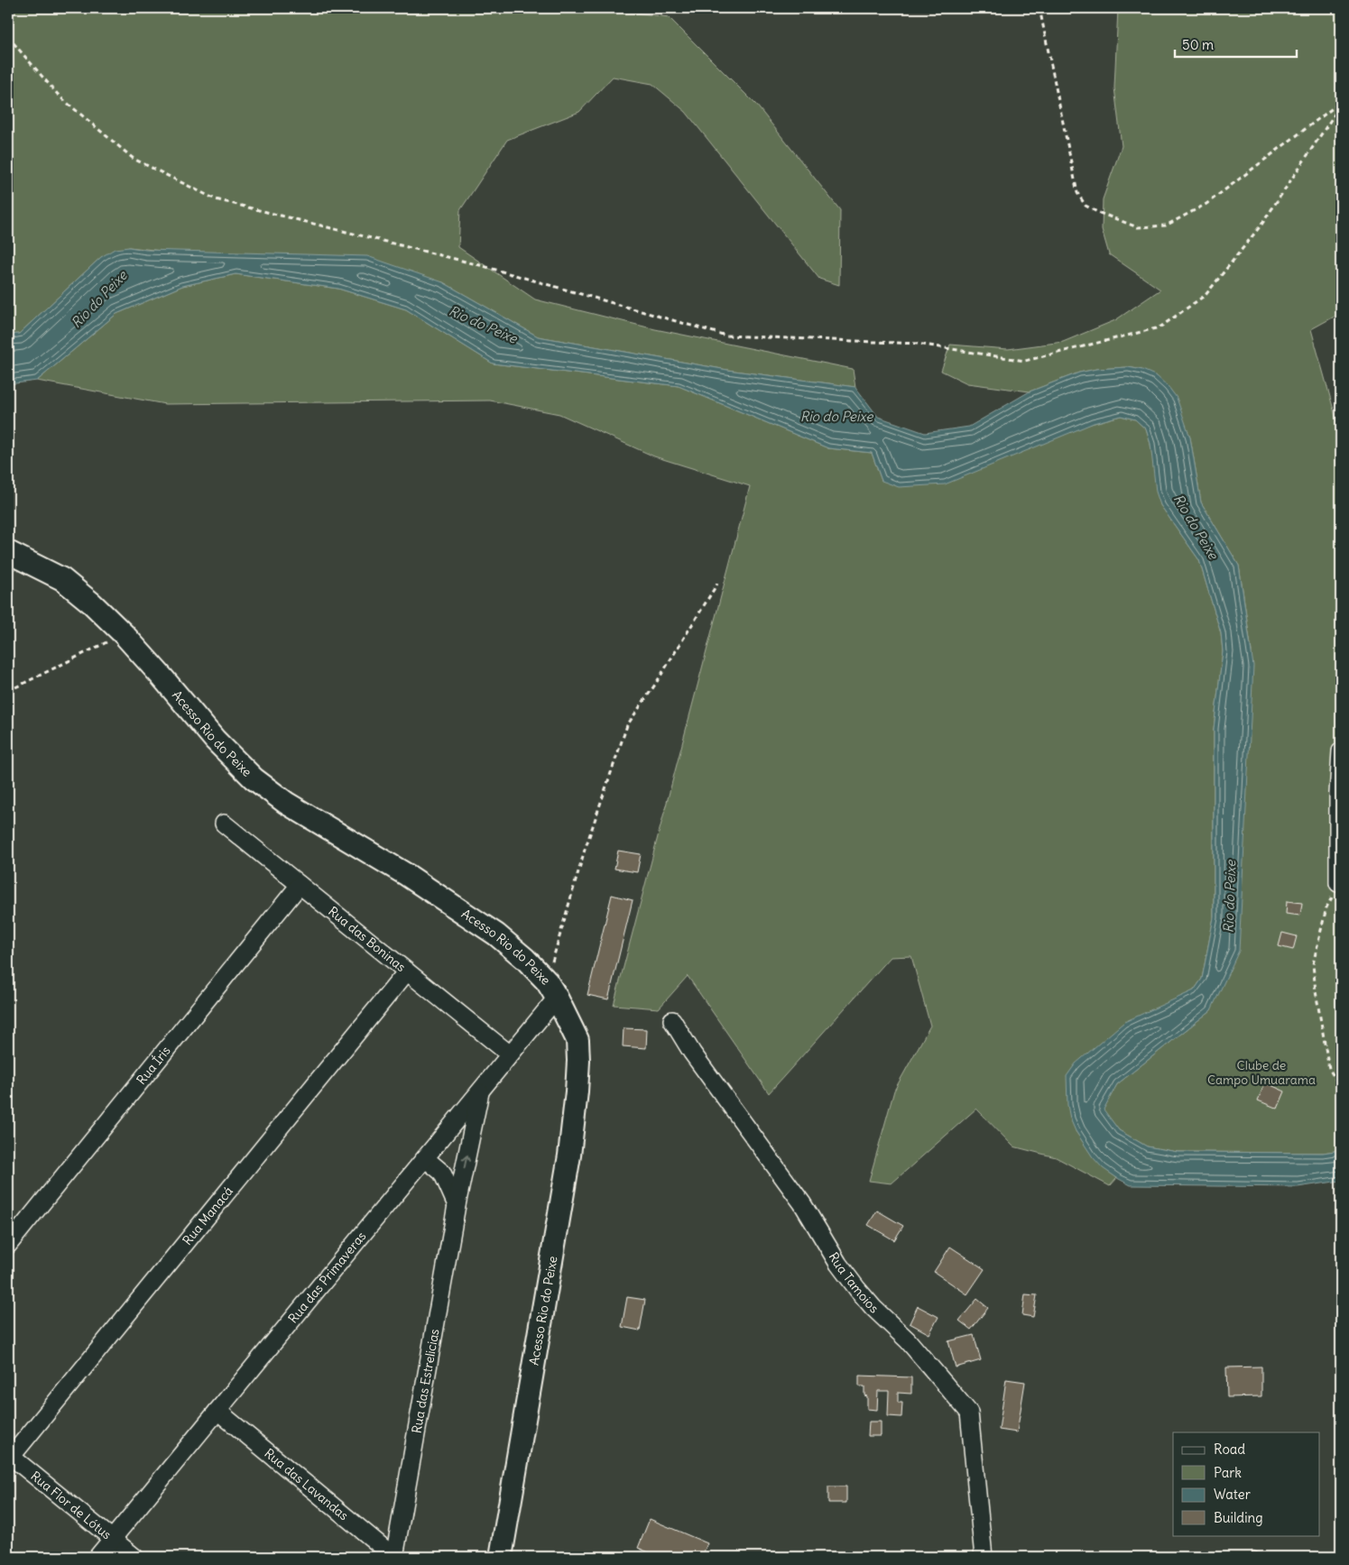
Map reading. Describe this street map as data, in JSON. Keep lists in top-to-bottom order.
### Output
{
  "streets": {
    "street": [
      "Acesso Rio do Peixe",
      "Rua das Boninas",
      "Rua Íris",
      "Rua Manacá",
      "Rua das Primaveras",
      "Rua Tamoios",
      "Rua das Estrelicias",
      "Rua das Lavandas",
      "Rua Flor de Lótus"
    ]
  },
  "crossings": [
    ["Acesso Rio do Peixe", "Rua das Primaveras"],
    ["Rua das Boninas", "Rua Íris"],
    ["Rua das Boninas", "Rua Manacá"],
    ["Rua das Boninas", "Rua das Primaveras"],
    ["Rua Manacá", "Rua Flor de Lótus"],
    ["Rua das Primaveras", "Rua das Estrelicias"],
    ["Rua das Primaveras", "Rua das Lavandas"],
    ["Rua das Primaveras", "Rua Flor de Lótus"],
    ["Rua das Estrelicias", "Rua das Lavandas"]
  ],
  "water": ["Rio do Peixe"],
  "parks": ["Clube de Campo Umuarama"],
  "legend": [
    "Road",
    "Park",
    "Water",
    "Building"
  ],
  "scale_bar": "50 m"
}
